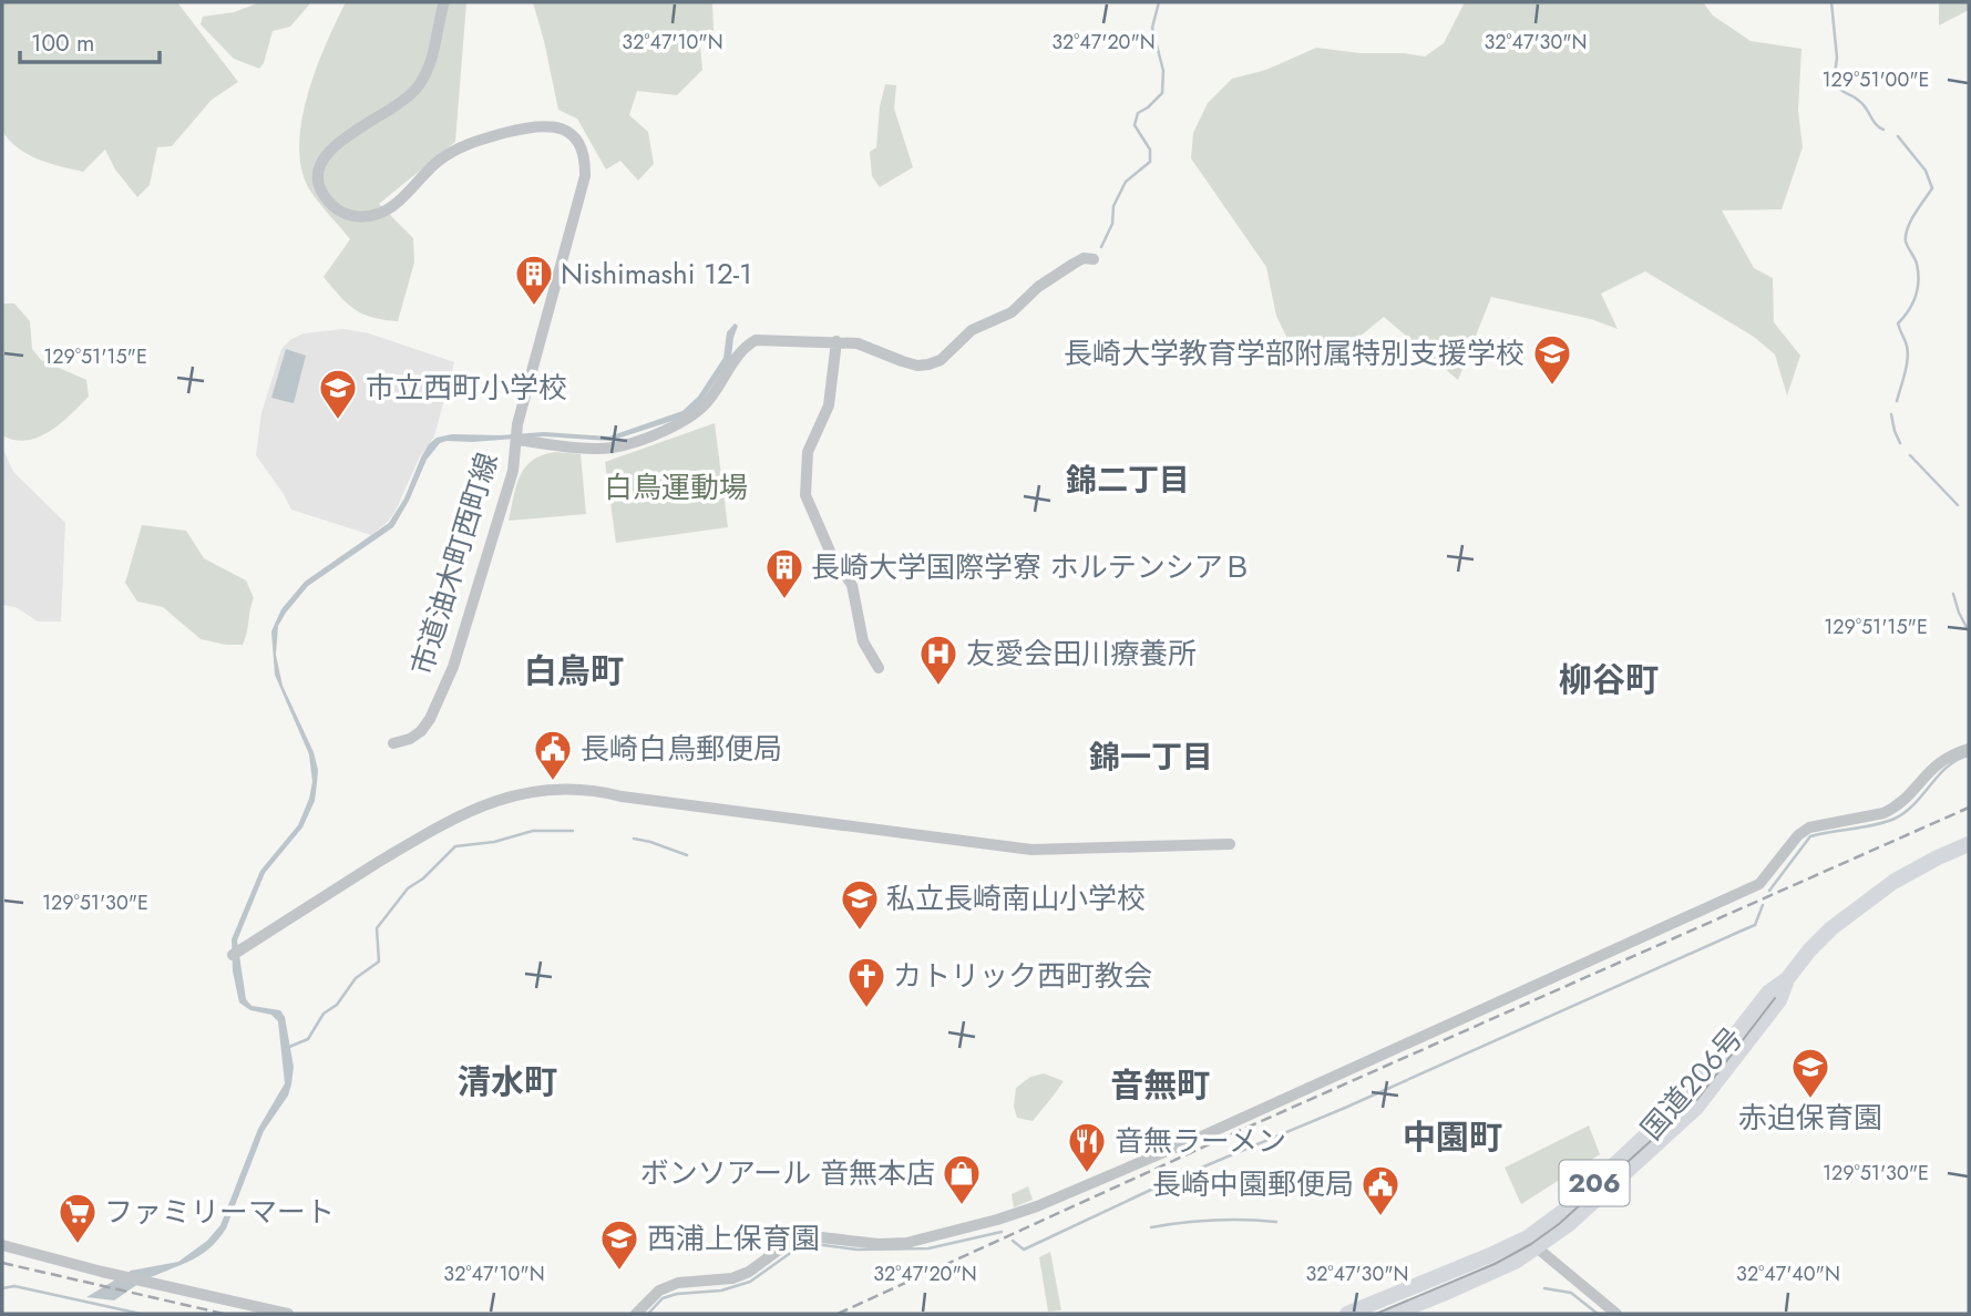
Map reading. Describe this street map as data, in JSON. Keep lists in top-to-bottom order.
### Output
{
  "streets": {
    "highway": ["国道206号", "206"],
    "street": ["市道油木町西町線"]
  },
  "districts": [
    "錦二丁目",
    "白鳥町",
    "柳谷町",
    "錦一丁目",
    "清水町",
    "音無町",
    "中園町"
  ],
  "parks": ["白鳥運動場"],
  "places": {
    "building": ["Nishimashi 12-1", "長崎大学国際学寮 ホルテンシアＢ"],
    "school or university": [
      "長崎大学教育学部附属特別支援学校",
      "市立西町小学校",
      "私立長崎南山小学校",
      "赤迫保育園",
      "西浦上保育園"
    ],
    "hospital": ["友愛会田川療養所"],
    "public building": ["長崎白鳥郵便局", "長崎中園郵便局"],
    "church": ["カトリック西町教会"],
    "restaurant": ["音無ラーメン"],
    "shop": ["ボンソアール 音無本店"],
    "supermarket": ["ファミリーマート"]
  },
  "scale_bar": "100 m",
  "coordinates": [
    "32°47'10\"N",
    "32°47'20\"N",
    "32°47'30\"N",
    "129°51'00\"E",
    "129°51'15\"E",
    "129°51'30\"E",
    "32°47'40\"N"
  ]
}
